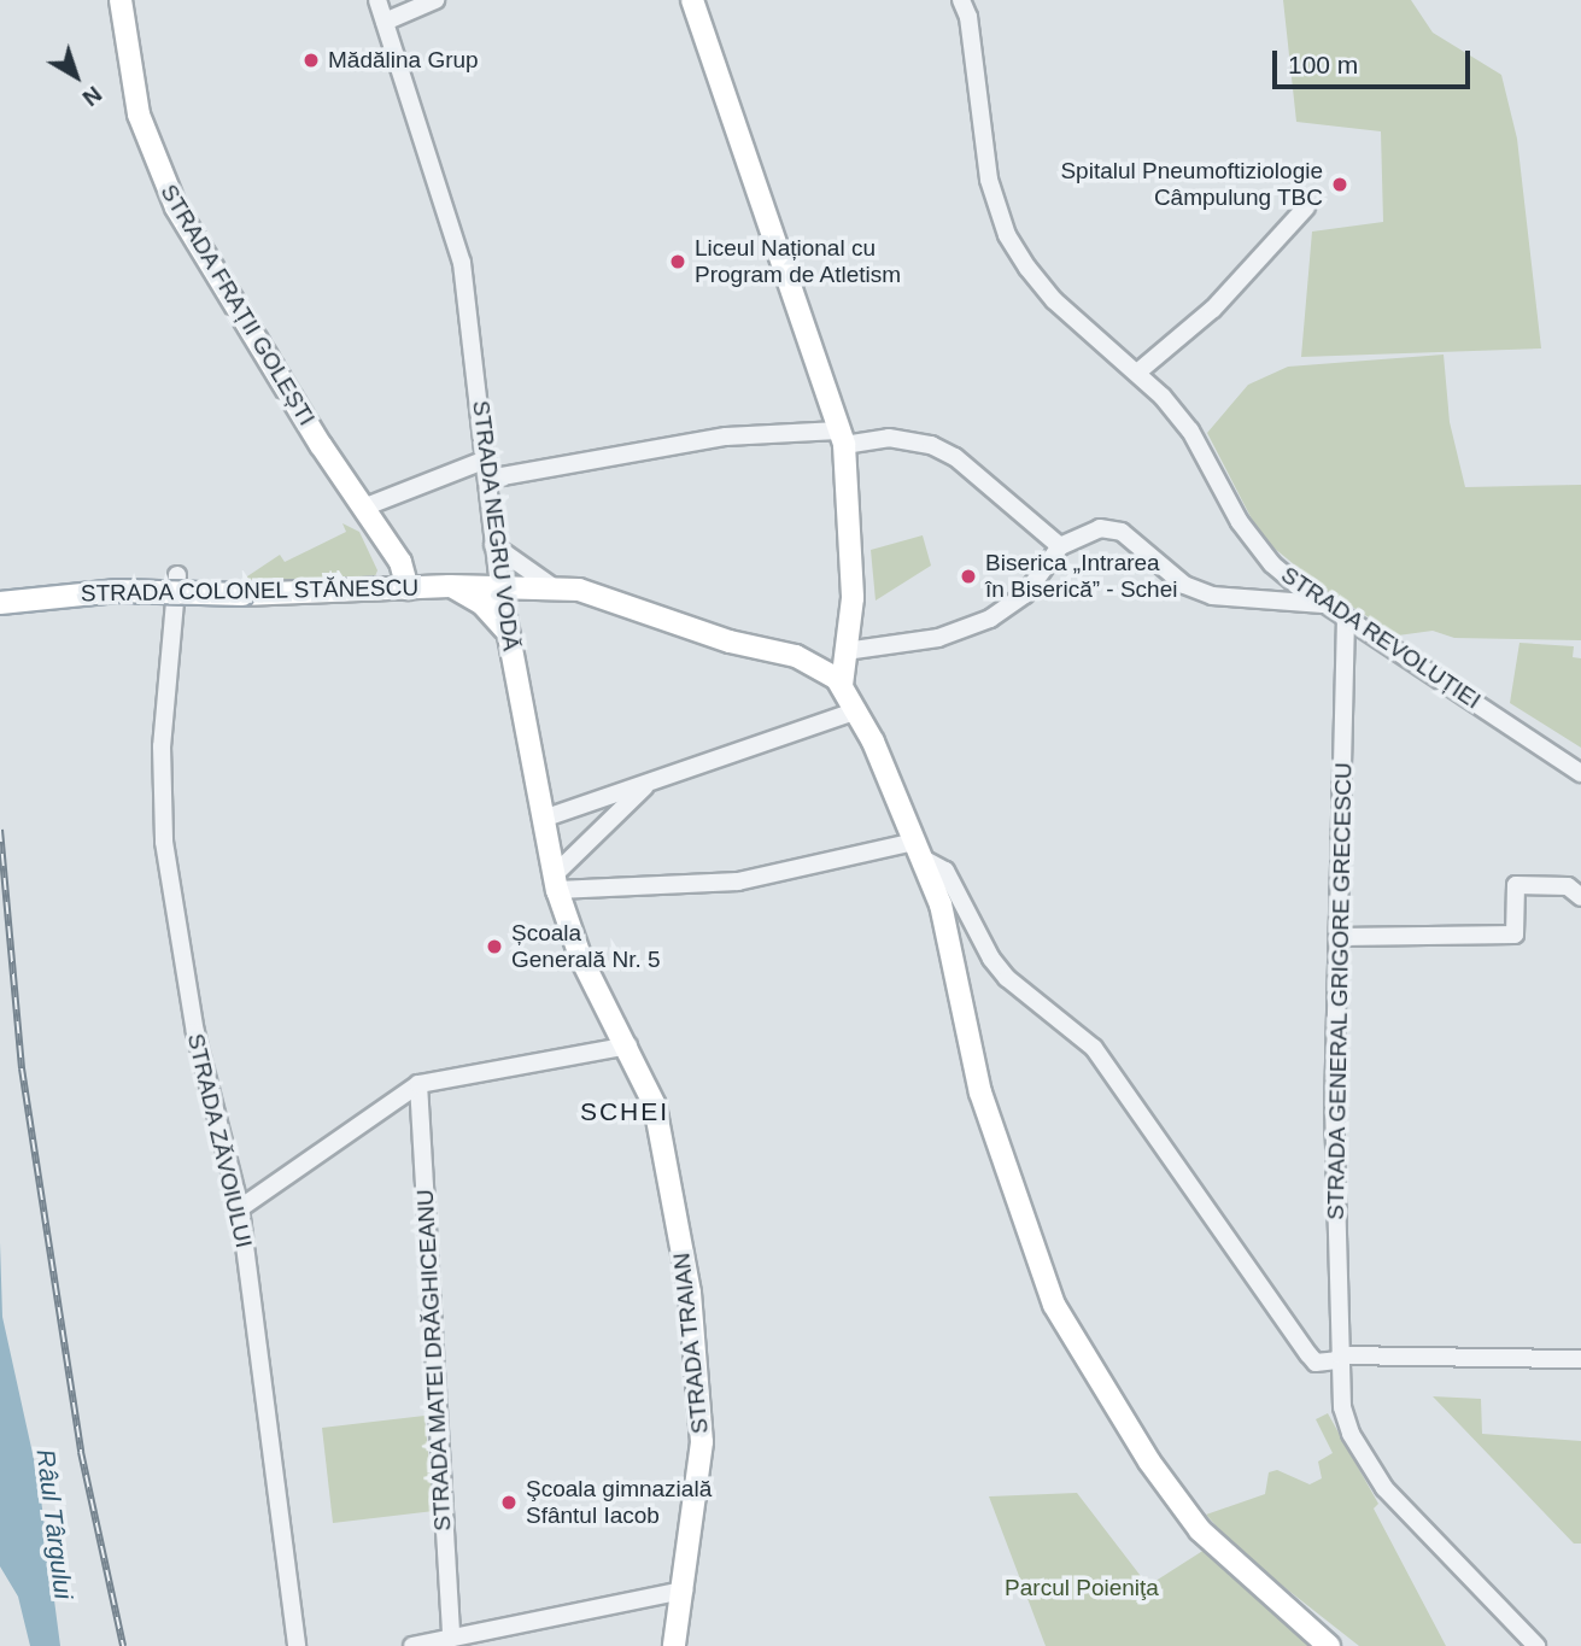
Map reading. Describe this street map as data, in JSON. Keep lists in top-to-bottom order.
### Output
{
  "streets": {
    "main road": [
      "STRADA FRAȚII GOLEȘTI",
      "STRADA NEGRU VODĂ",
      "STRADA COLONEL STĂNESCU",
      "STRADA TRAIAN"
    ],
    "street": [
      "STRADA REVOLUȚIEI",
      "STRADA GENERAL GRIGORE GRECESCU",
      "STRADA ZĂVOIULUI",
      "STRADA MATEI DRĂGHICEANU"
    ]
  },
  "crossings": [
    ["STRADA FRAȚII GOLEȘTI", "STRADA COLONEL STĂNESCU"],
    ["STRADA NEGRU VODĂ", "STRADA COLONEL STĂNESCU"],
    ["STRADA NEGRU VODĂ", "STRADA TRAIAN"],
    ["STRADA REVOLUȚIEI", "STRADA GENERAL GRIGORE GRECESCU"]
  ],
  "districts": ["SCHEI"],
  "water": ["Râul Târgului"],
  "parks": ["Parcul Poieniţa"],
  "places": [
    "Mădălina Grup",
    "Spitalul Pneumoftiziologie Câmpulung TBC",
    "Liceul Național cu Program de Atletism",
    "Biserica „Intrarea în Biserică” - Schei",
    "Școala Generală Nr. 5",
    "Şcoala gimnazială Sfântul Iacob"
  ],
  "scale_bar": "100 m",
  "north": "bottom right"
}
